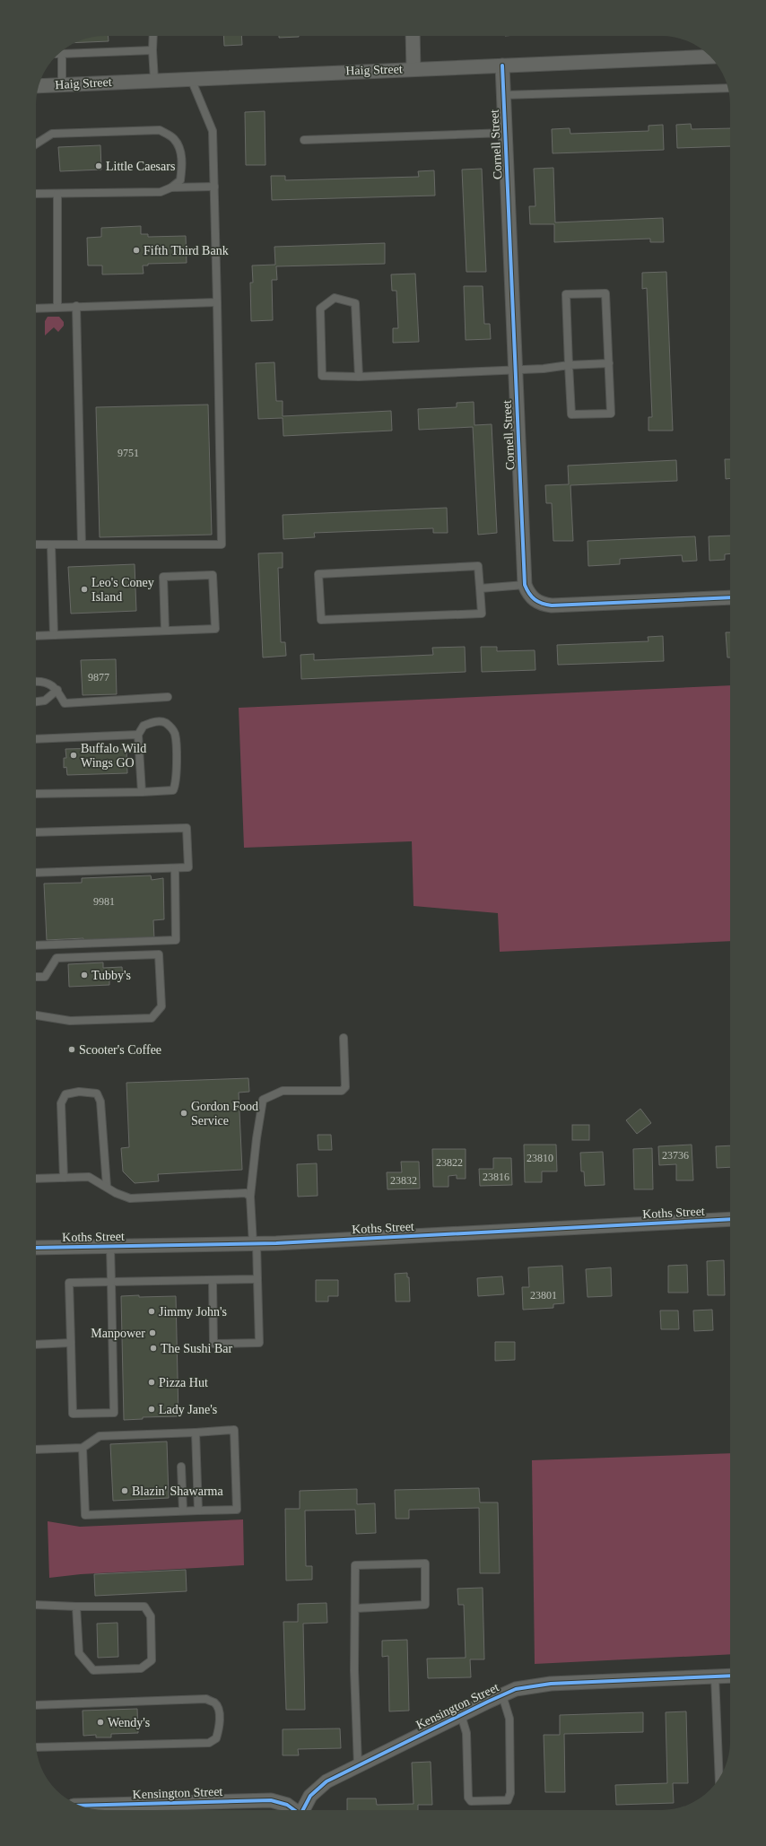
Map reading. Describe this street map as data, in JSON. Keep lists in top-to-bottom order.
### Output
{
  "streets": {
    "street": [
      "Haig Street",
      "Cornell Street",
      "Koths Street",
      "Kensington Street"
    ]
  },
  "crossings": [
    ["Haig Street", "Cornell Street"]
  ],
  "places": [
    "Little Caesars",
    "Fifth Third Bank",
    "Leo's Coney Island",
    "Buffalo Wild Wings GO",
    "Tubby's",
    "Scooter's Coffee",
    "Gordon Food Service",
    "Jimmy John's",
    "Manpower",
    "The Sushi Bar",
    "Pizza Hut",
    "Lady Jane's",
    "Blazin' Shawarma",
    "Wendy's"
  ],
  "house_numbers": [
    "9751",
    "9877",
    "9981",
    "23736",
    "23810",
    "23822",
    "23816",
    "23832",
    "23801"
  ]
}
